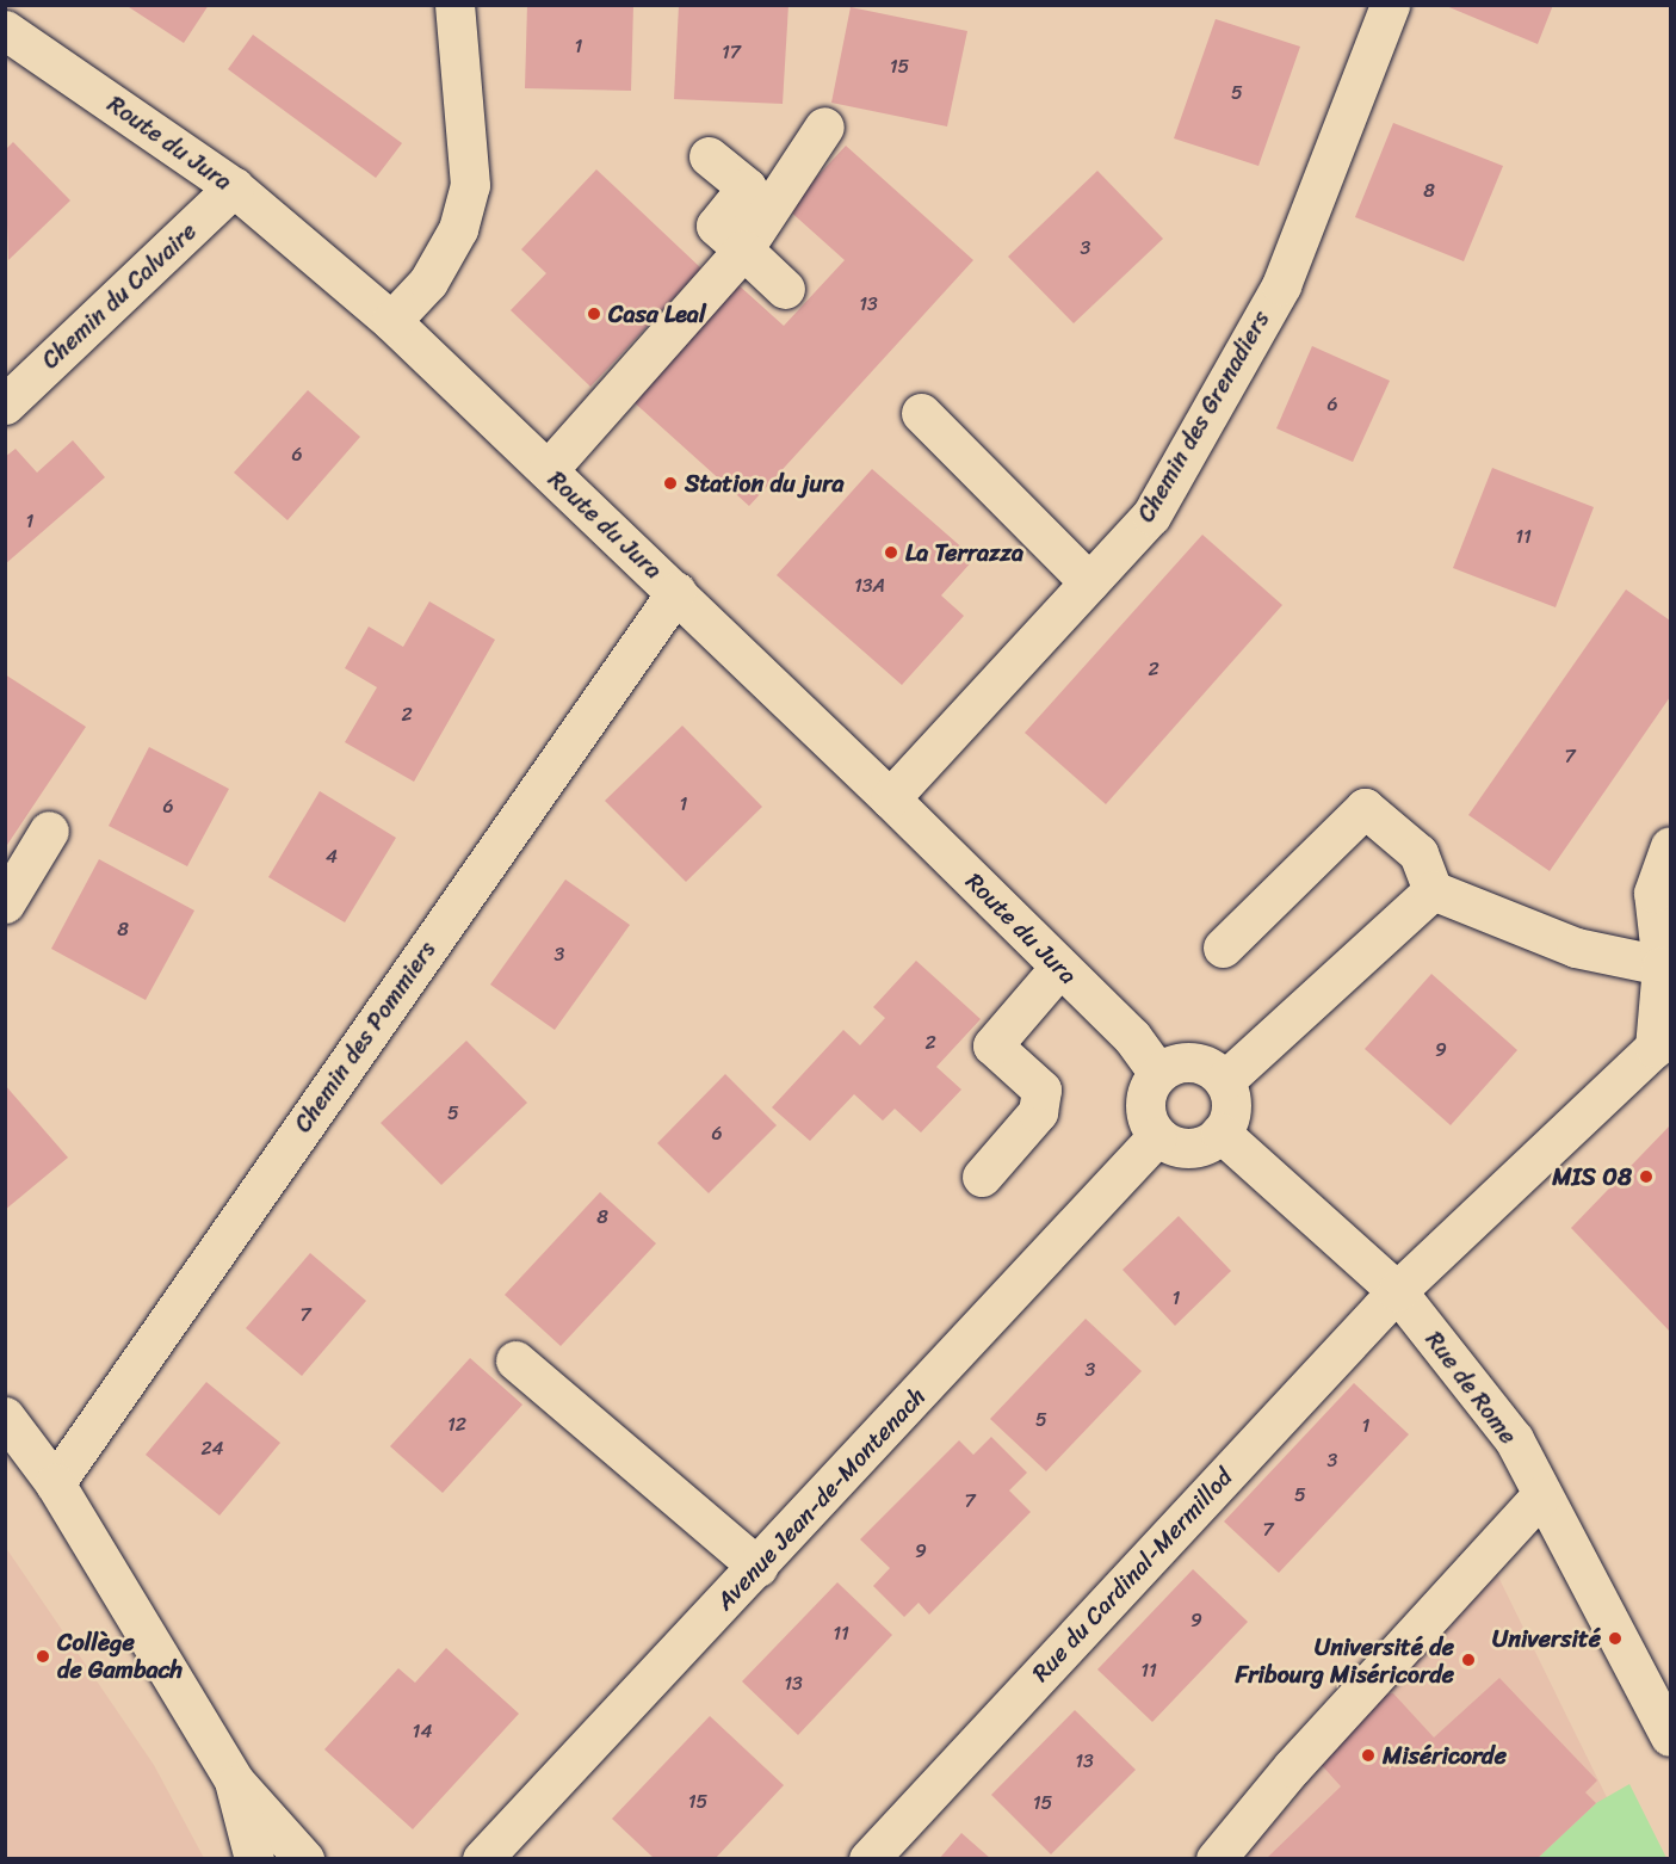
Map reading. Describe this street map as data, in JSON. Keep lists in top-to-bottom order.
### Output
{
  "streets": {
    "street": [
      "Route du Jura",
      "Chemin du Calvaire",
      "Chemin des Grenadiers",
      "Chemin des Pommiers",
      "Rue de Rome",
      "Avenue Jean-de-Montenach",
      "Rue du Cardinal-Mermillod"
    ]
  },
  "crossings": [
    ["Route du Jura", "Chemin du Calvaire"],
    ["Route du Jura", "Chemin des Grenadiers"],
    ["Route du Jura", "Chemin des Pommiers"],
    ["Route du Jura", "Rue de Rome"],
    ["Route du Jura", "Avenue Jean-de-Montenach"],
    ["Rue de Rome", "Avenue Jean-de-Montenach"],
    ["Rue de Rome", "Rue du Cardinal-Mermillod"]
  ],
  "places": [
    "Casa Leal",
    "Station du jura",
    "La Terrazza",
    "MIS 08",
    "Université",
    "Collège de Gambach",
    "Université de Fribourg Miséricorde",
    "Miséricorde"
  ],
  "house_numbers": [
    "1",
    "17",
    "15",
    "5",
    "8",
    "3",
    "13",
    "6",
    "6",
    "1",
    "11",
    "13A",
    "2",
    "2",
    "7",
    "1",
    "6",
    "4",
    "8",
    "3",
    "2",
    "9",
    "5",
    "6",
    "8",
    "1",
    "7",
    "3",
    "5",
    "12",
    "1",
    "24",
    "3",
    "5",
    "7",
    "7",
    "9",
    "9",
    "11",
    "11",
    "13",
    "14",
    "13",
    "15",
    "15"
  ]
}
